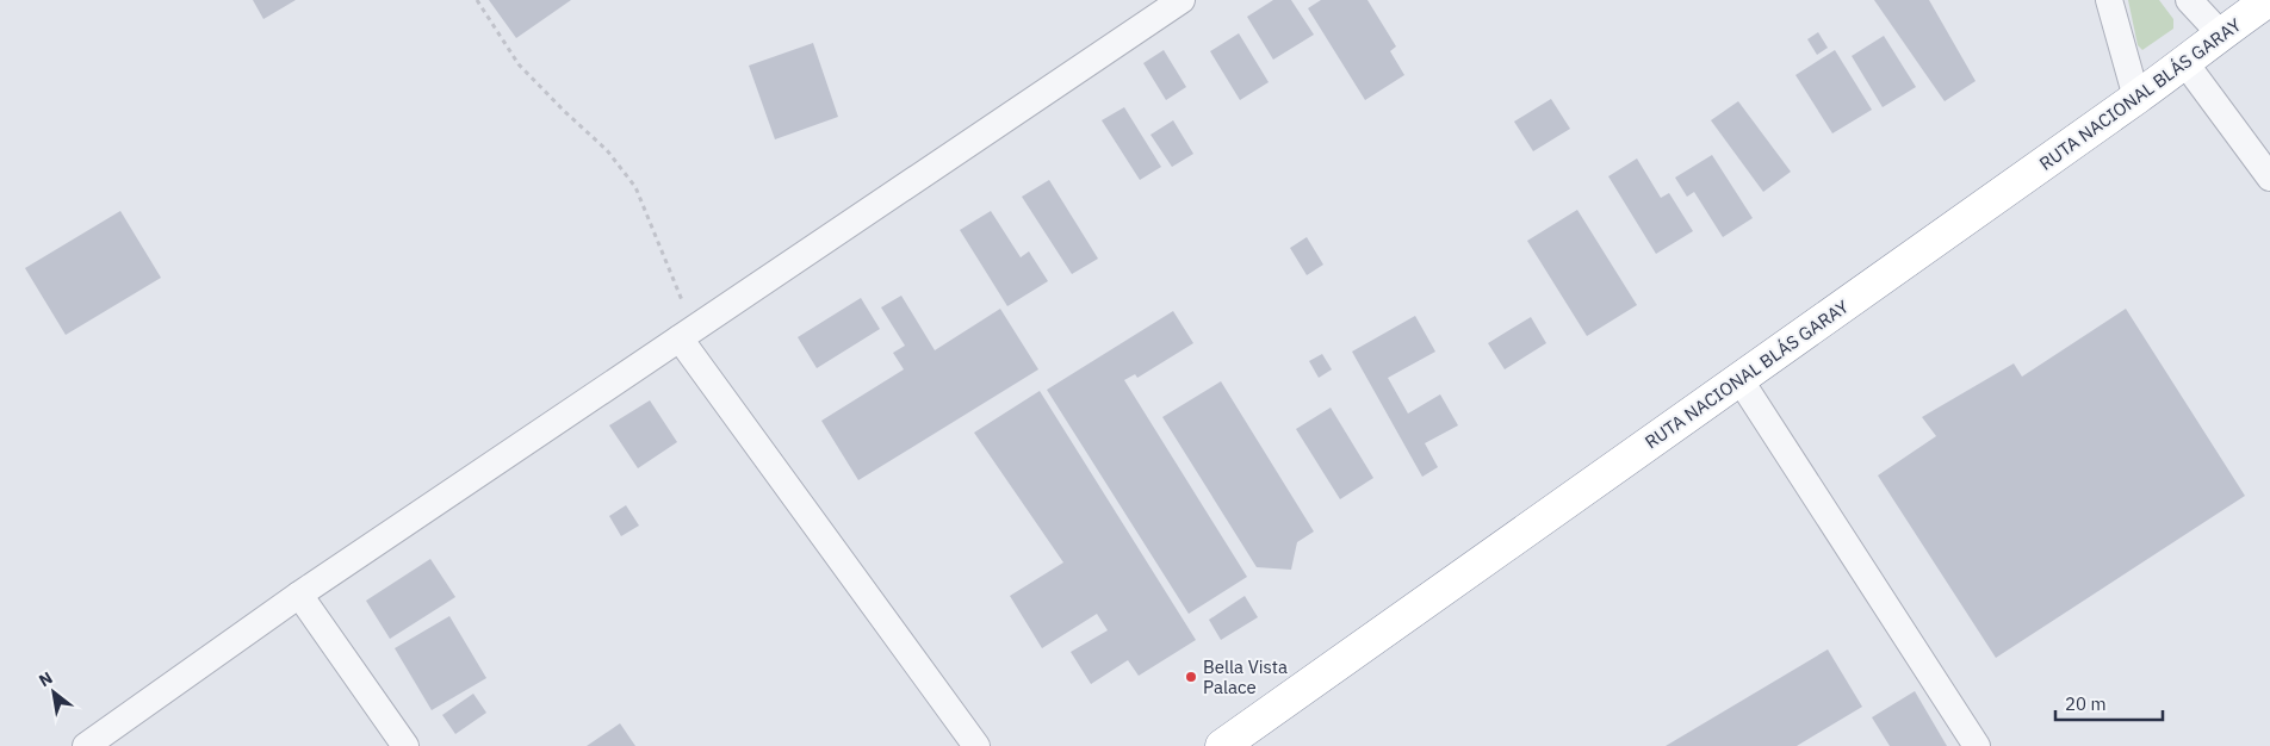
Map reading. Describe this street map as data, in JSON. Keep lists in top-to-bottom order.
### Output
{
  "streets": {
    "highway": ["RUTA NACIONAL BLÁS GARAY"]
  },
  "places": ["Bella Vista Palace"],
  "scale_bar": "20 m",
  "north": "top left"
}
